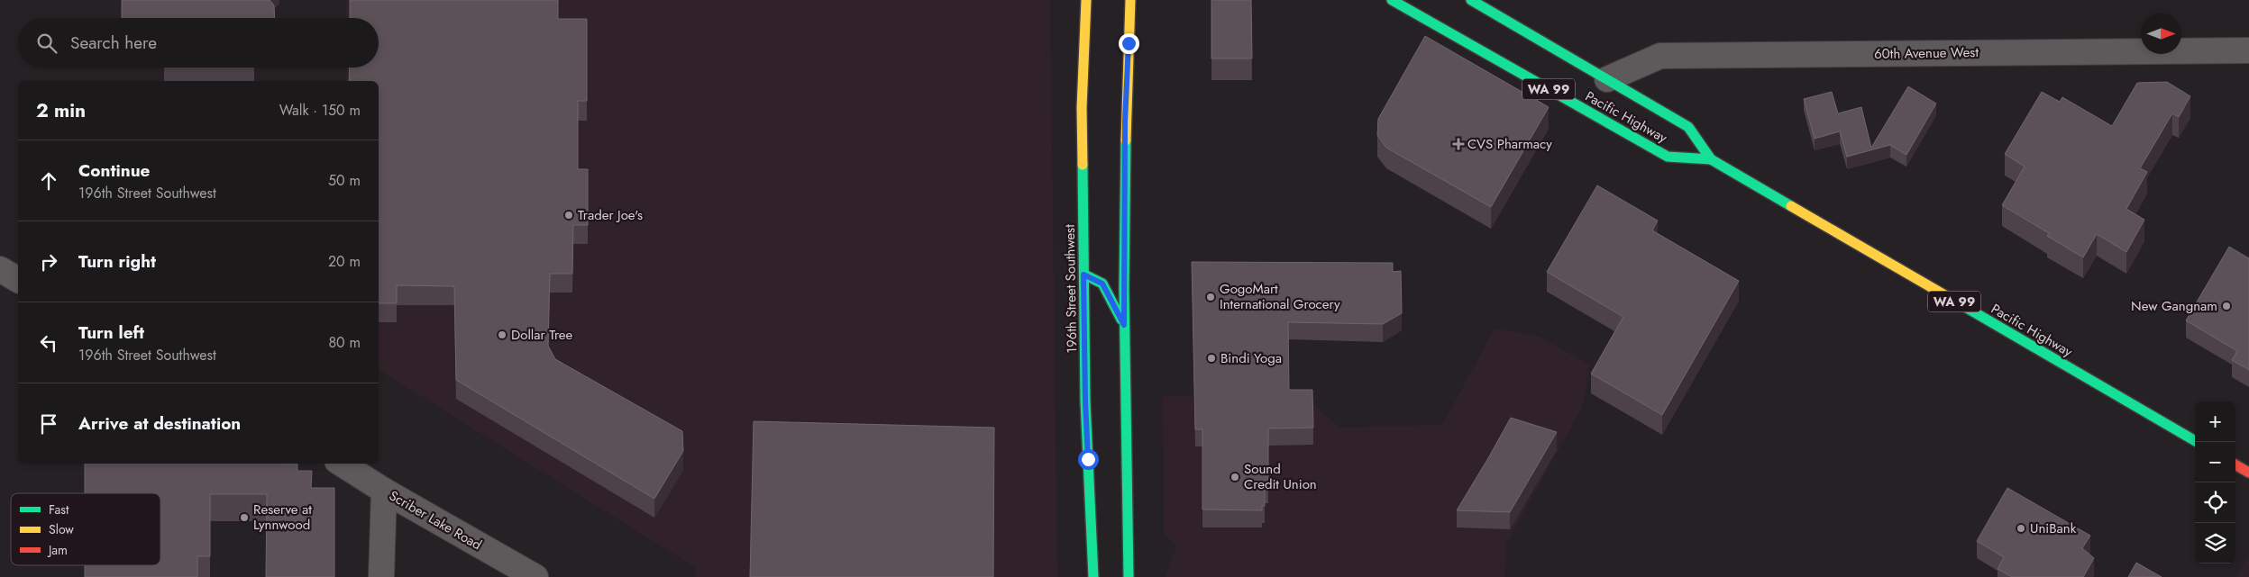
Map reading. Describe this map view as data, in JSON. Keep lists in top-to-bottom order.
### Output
{
  "streets": {
    "main road": ["WA 99", "Pacific Highway", "196th Street Southwest"],
    "street": ["60th Avenue West", "Scriber Lake Road"]
  },
  "crossings": [
    ["60th Avenue West", "Pacific Highway"]
  ],
  "places": {
    "health": ["CVS Pharmacy"],
    "other": [
      "Trader Joe's",
      "GogoMart International Grocery",
      "New Gangnam",
      "Dollar Tree",
      "Bindi Yoga",
      "Sound Credit Union",
      "Reserve at Lynnwood",
      "UniBank"
    ]
  },
  "legend": ["Fast", "Slow", "Jam"],
  "north": "right",
  "page": {
    "search": "Search here",
    "heading": ["2 min", "Walk · 150 m"],
    "list": [
      ["Continue", "196th Street Southwest", "50 m"],
      ["Turn right", "20 m"],
      ["Turn left", "196th Street Southwest", "80 m"],
      "Arrive at destination"
    ],
    "map_buttons": ["+", "−"]
  }
}
